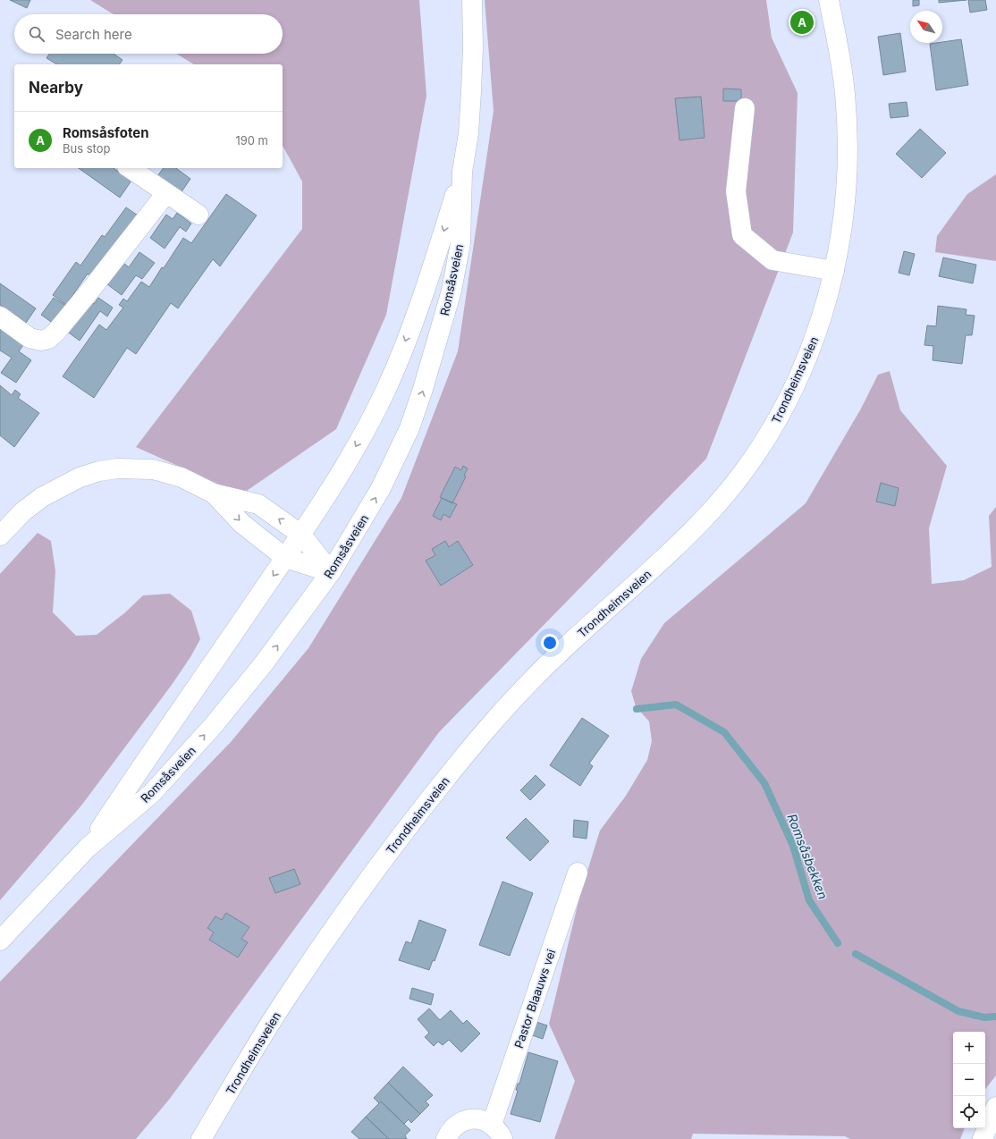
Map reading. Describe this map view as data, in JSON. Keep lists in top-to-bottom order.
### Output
{
  "streets": {
    "main road": ["Romsåsveien", "Trondheimsveien", "Pastor Blaauws vei"]
  },
  "water": ["Romsåsbekken"],
  "north": "top left",
  "page": {
    "pins": "A",
    "search": "Search here",
    "heading": "Nearby",
    "list": [
      {
        "mark": "A",
        "name": "Romsåsfoten",
        "note": "Bus stop",
        "value": "190 m"
      }
    ],
    "map_buttons": ["+", "−"]
  }
}
